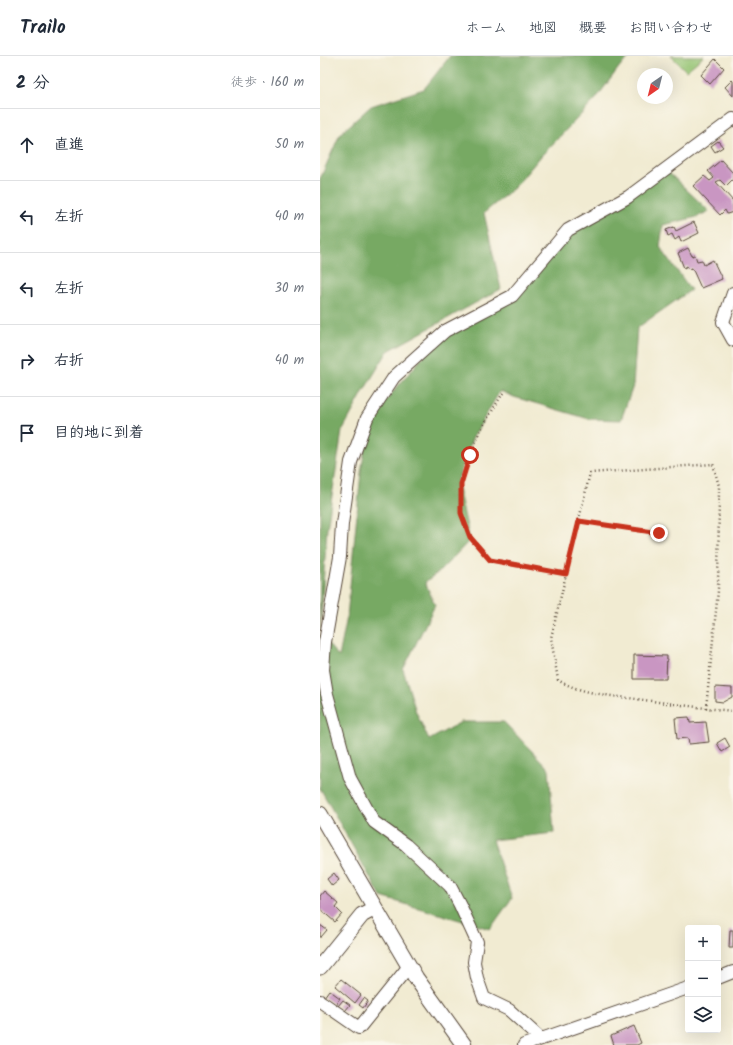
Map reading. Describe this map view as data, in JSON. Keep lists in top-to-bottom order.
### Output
{
  "north": "bottom left",
  "page": {
    "header": "Trailo",
    "nav": [
      "ホーム",
      "地図",
      "概要",
      "お問い合わせ"
    ],
    "heading": ["2 分", "徒歩 · 160 m"],
    "list": [
      ["直進", "50 m"],
      ["左折", "40 m"],
      ["左折", "30 m"],
      ["右折", "40 m"],
      "目的地に到着"
    ],
    "map_buttons": ["+", "−"]
  }
}
